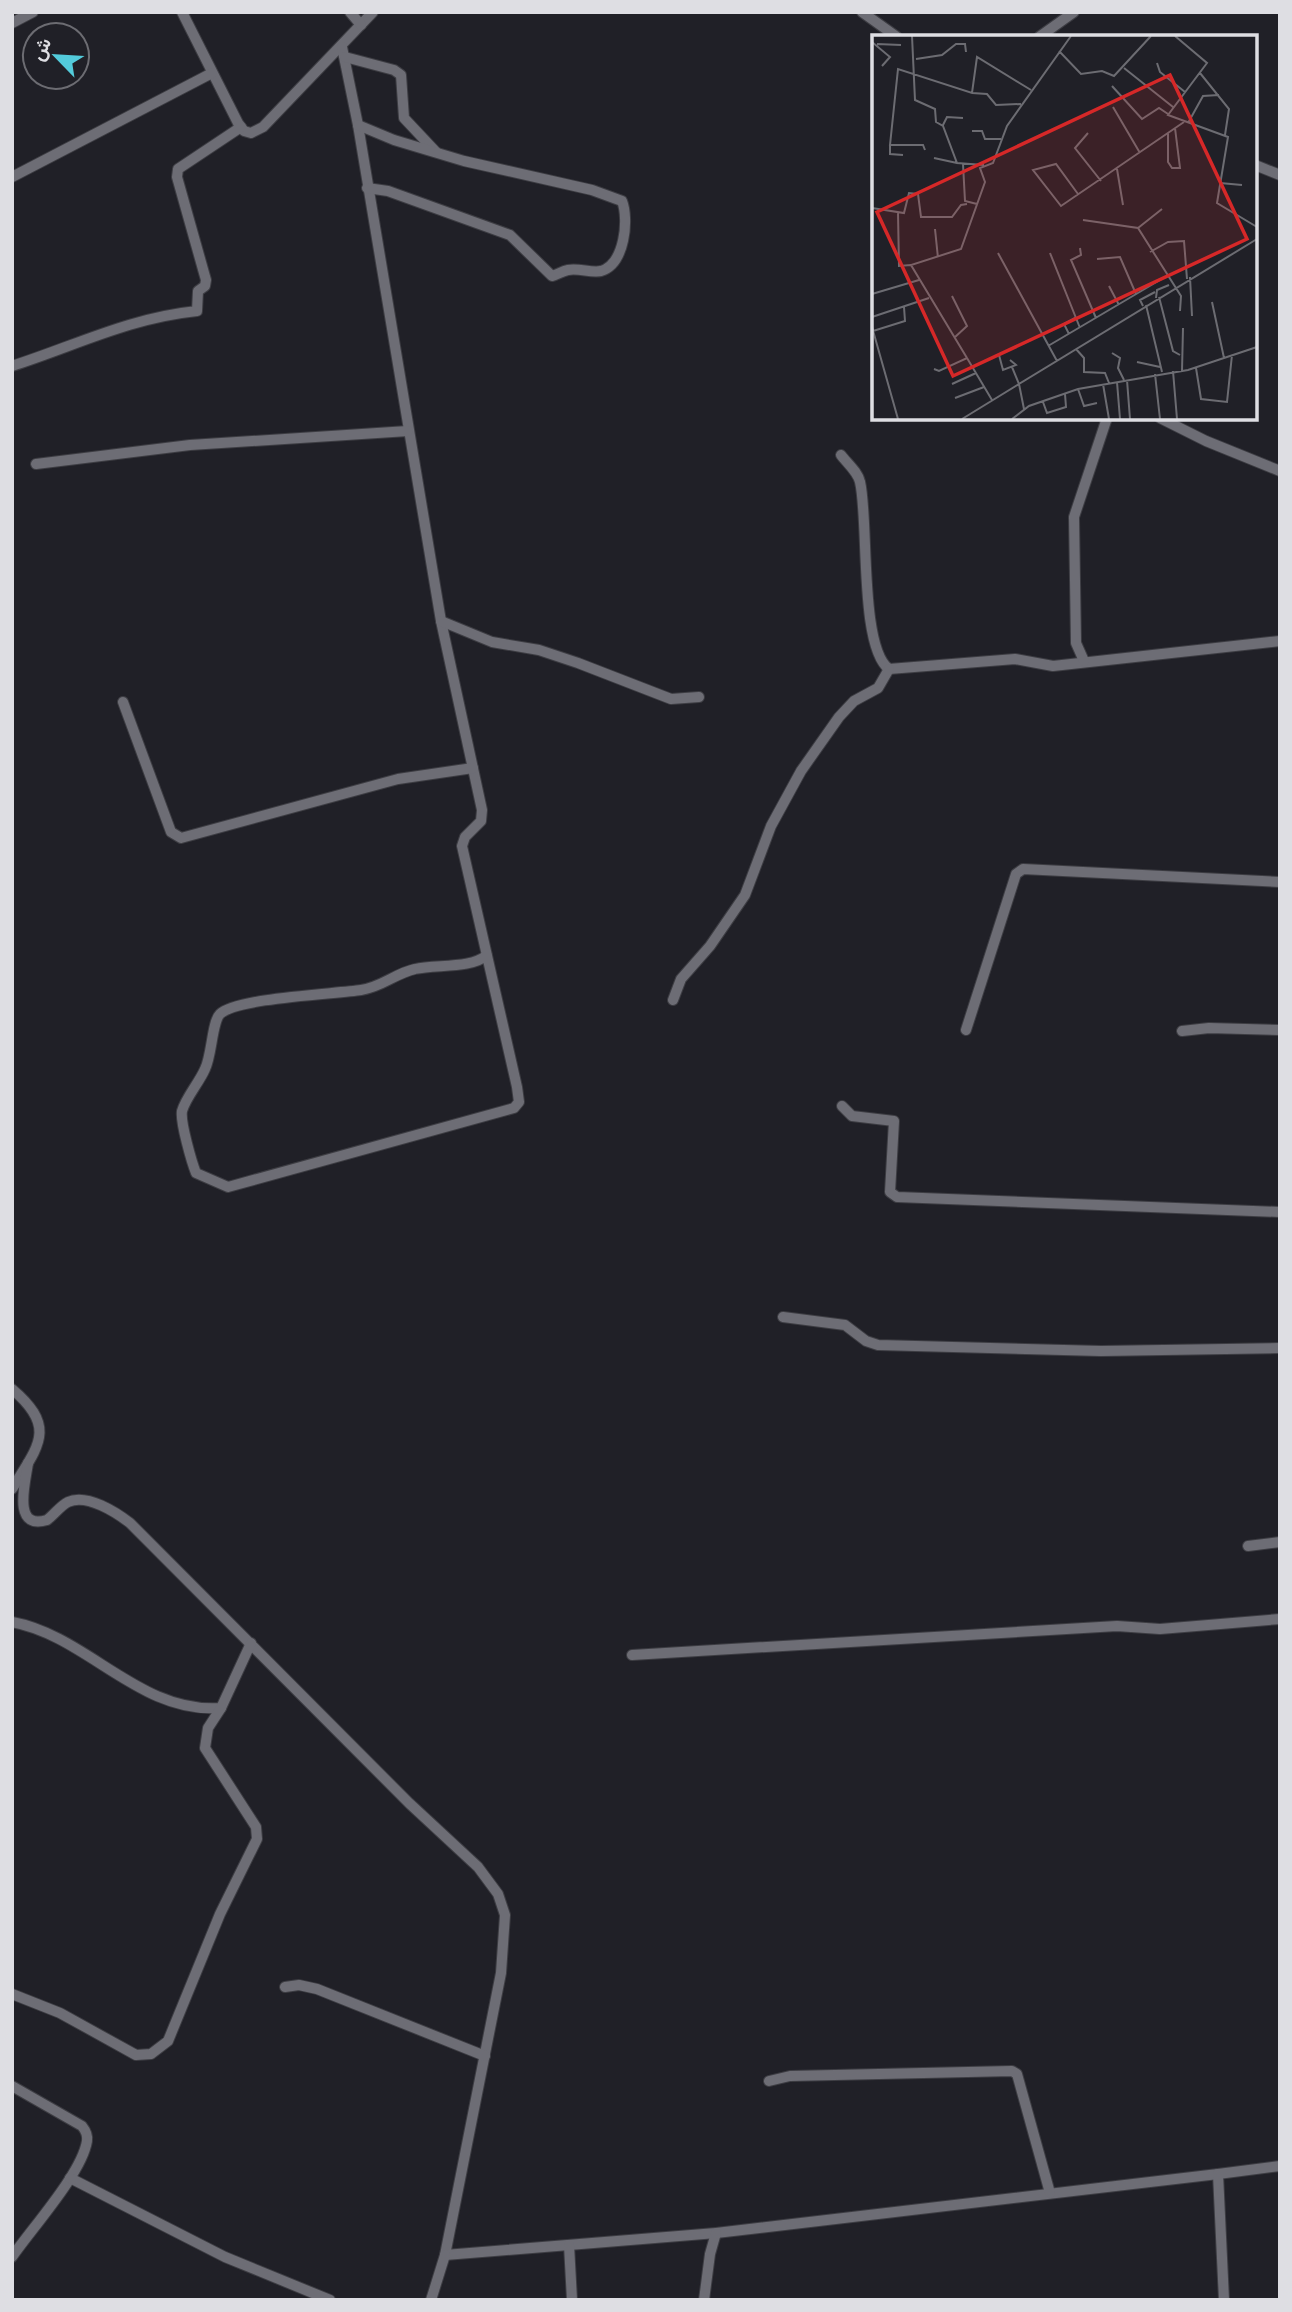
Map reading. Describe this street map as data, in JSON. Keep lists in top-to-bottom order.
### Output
{
  "north": "top left"
}
